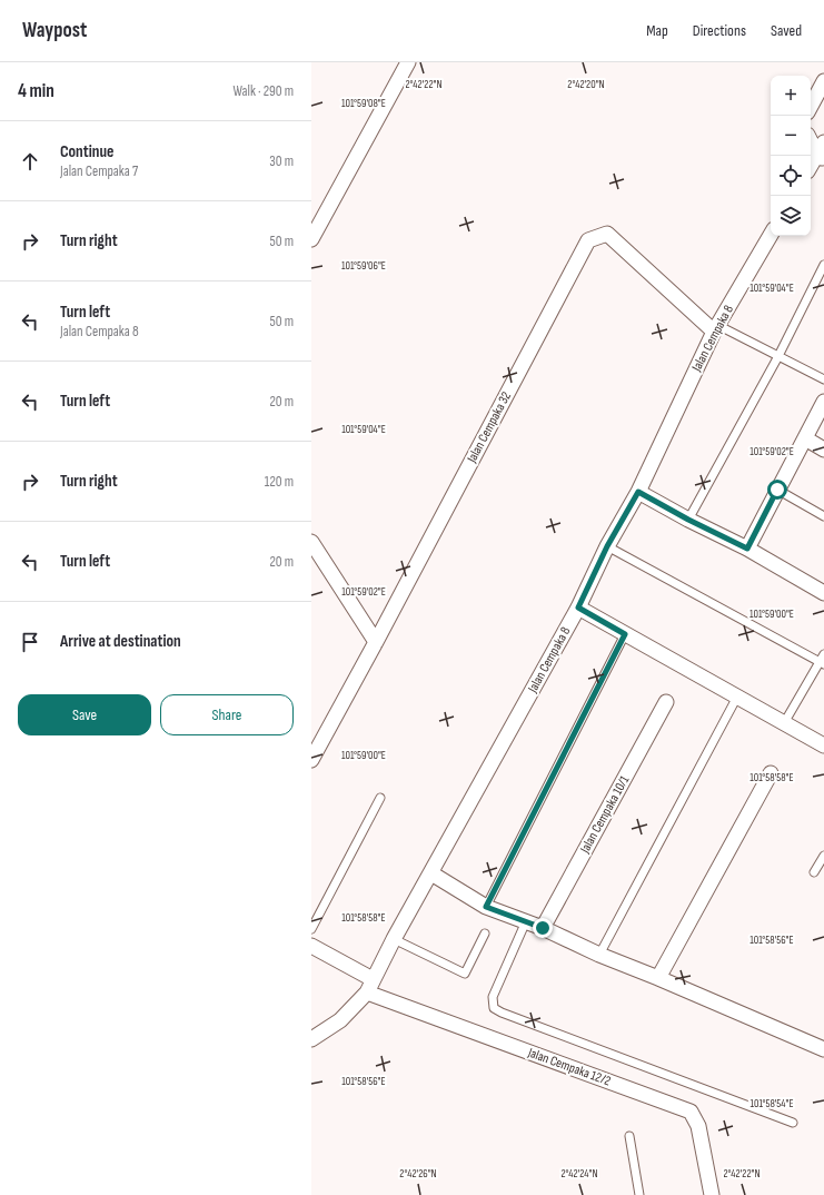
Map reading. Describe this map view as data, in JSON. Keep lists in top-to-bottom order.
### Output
{
  "streets": {
    "street": [
      "Jalan Cempaka 8",
      "Jalan Cempaka 32",
      "Jalan Cempaka 10/1",
      "Jalan Cempaka 12/2"
    ]
  },
  "crossings": [
    ["Jalan Cempaka 8", "Jalan Cempaka 32"],
    ["Jalan Cempaka 8", "Jalan Cempaka 12/2"]
  ],
  "page": {
    "header": "Waypost",
    "nav": ["Map", "Directions", "Saved"],
    "heading": ["4 min", "Walk · 290 m"],
    "map_buttons": ["+", "−"],
    "list": [
      ["Continue", "Jalan Cempaka 7", "30 m"],
      ["Turn right", "50 m"],
      ["Turn left", "Jalan Cempaka 8", "50 m"],
      ["Turn left", "20 m"],
      ["Turn right", "120 m"],
      ["Turn left", "20 m"],
      "Arrive at destination"
    ],
    "buttons": ["Save", "Share"]
  },
  "coordinates": [
    "2°42'22\"N",
    "2°42'20\"N",
    "101°59'08\"E",
    "101°59'06\"E",
    "101°59'04\"E",
    "101°59'02\"E",
    "101°59'00\"E",
    "101°58'58\"E",
    "101°58'56\"E",
    "101°58'54\"E",
    "2°42'26\"N",
    "2°42'24\"N"
  ]
}
